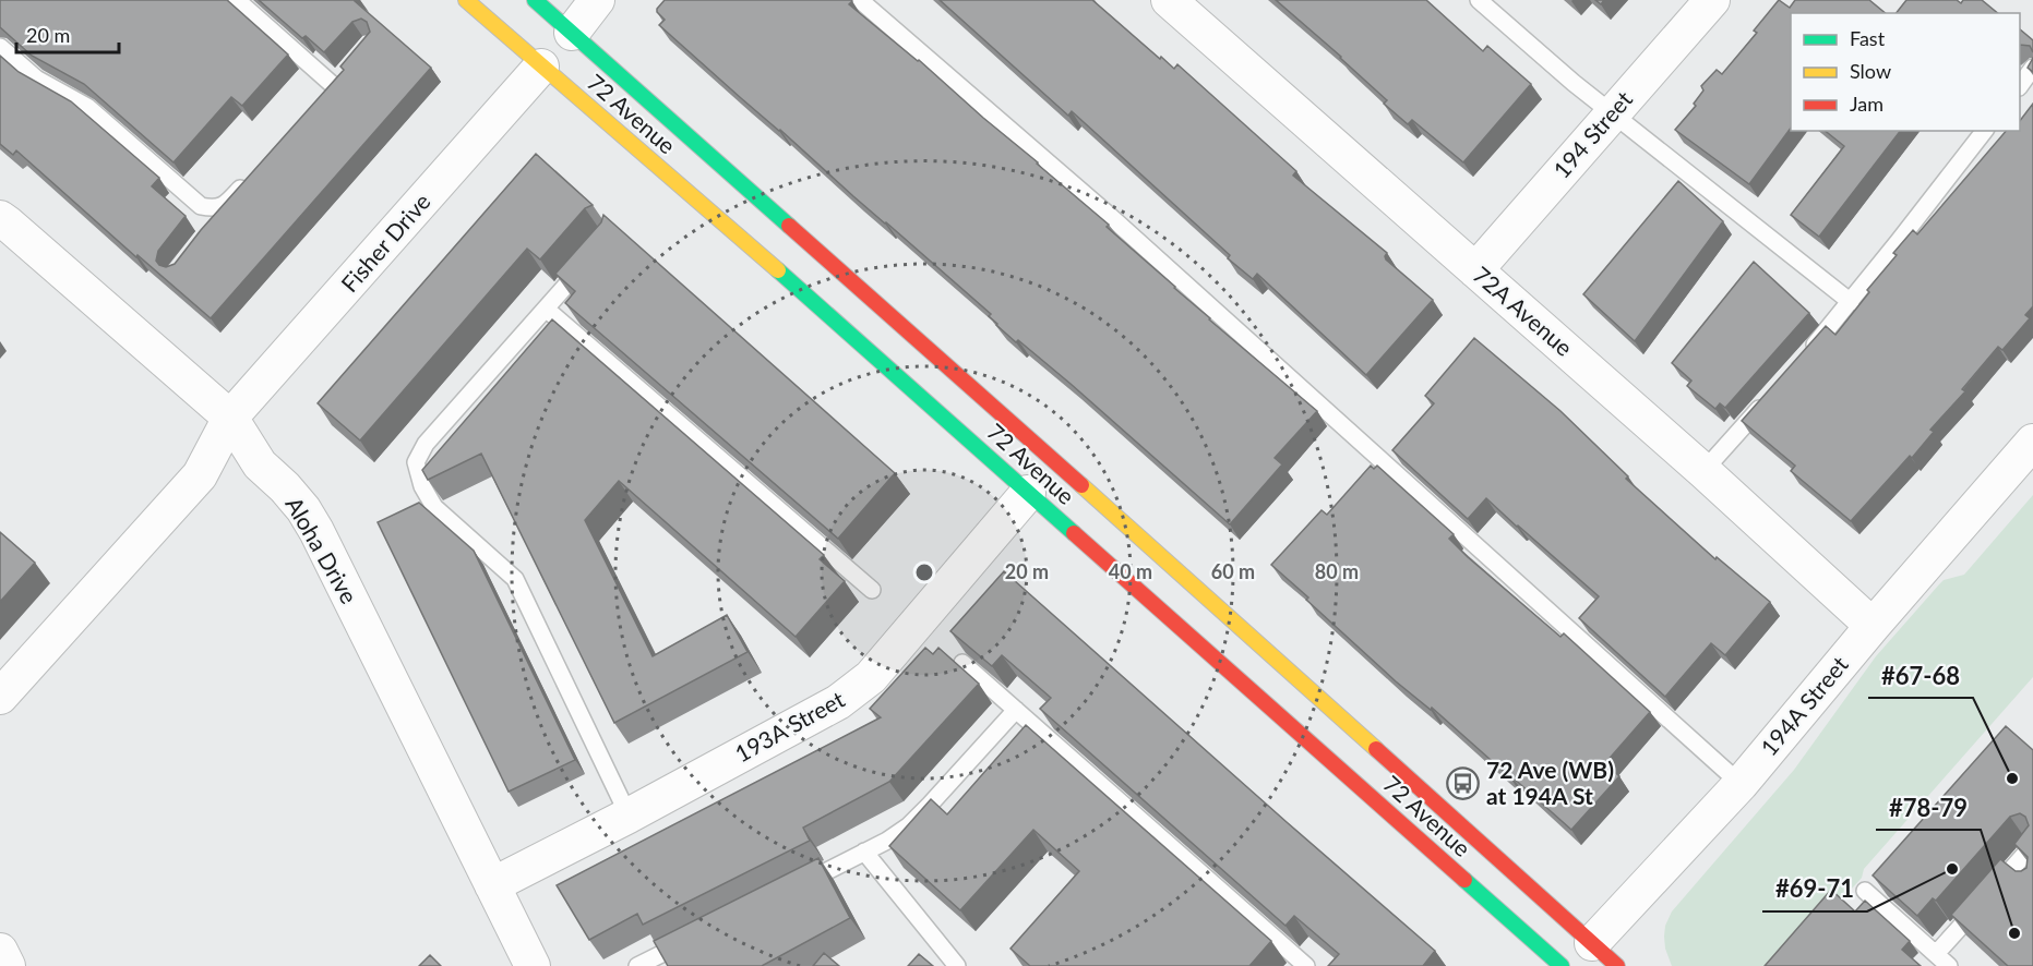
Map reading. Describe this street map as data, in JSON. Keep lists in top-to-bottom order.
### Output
{
  "streets": {
    "main road": ["72 Avenue"],
    "street": [
      "194 Street",
      "Fisher Drive",
      "72A Avenue",
      "Aloha Drive",
      "194A Street",
      "193A Street"
    ]
  },
  "crossings": [
    ["72 Avenue", "Fisher Drive"],
    ["72 Avenue", "194A Street"],
    ["72 Avenue", "193A Street"],
    ["194 Street", "72A Avenue"],
    ["Fisher Drive", "Aloha Drive"],
    ["72A Avenue", "194A Street"],
    ["Aloha Drive", "193A Street"]
  ],
  "places": {
    "other": ["#67-68", "#69-71", "#78-79"],
    "bus stop": ["72 Ave (WB) at 194A St"]
  },
  "legend": ["Fast", "Slow", "Jam"],
  "scale_bar": "20 m",
  "rings": [
    "20 m",
    "40 m",
    "60 m",
    "80 m"
  ]
}
